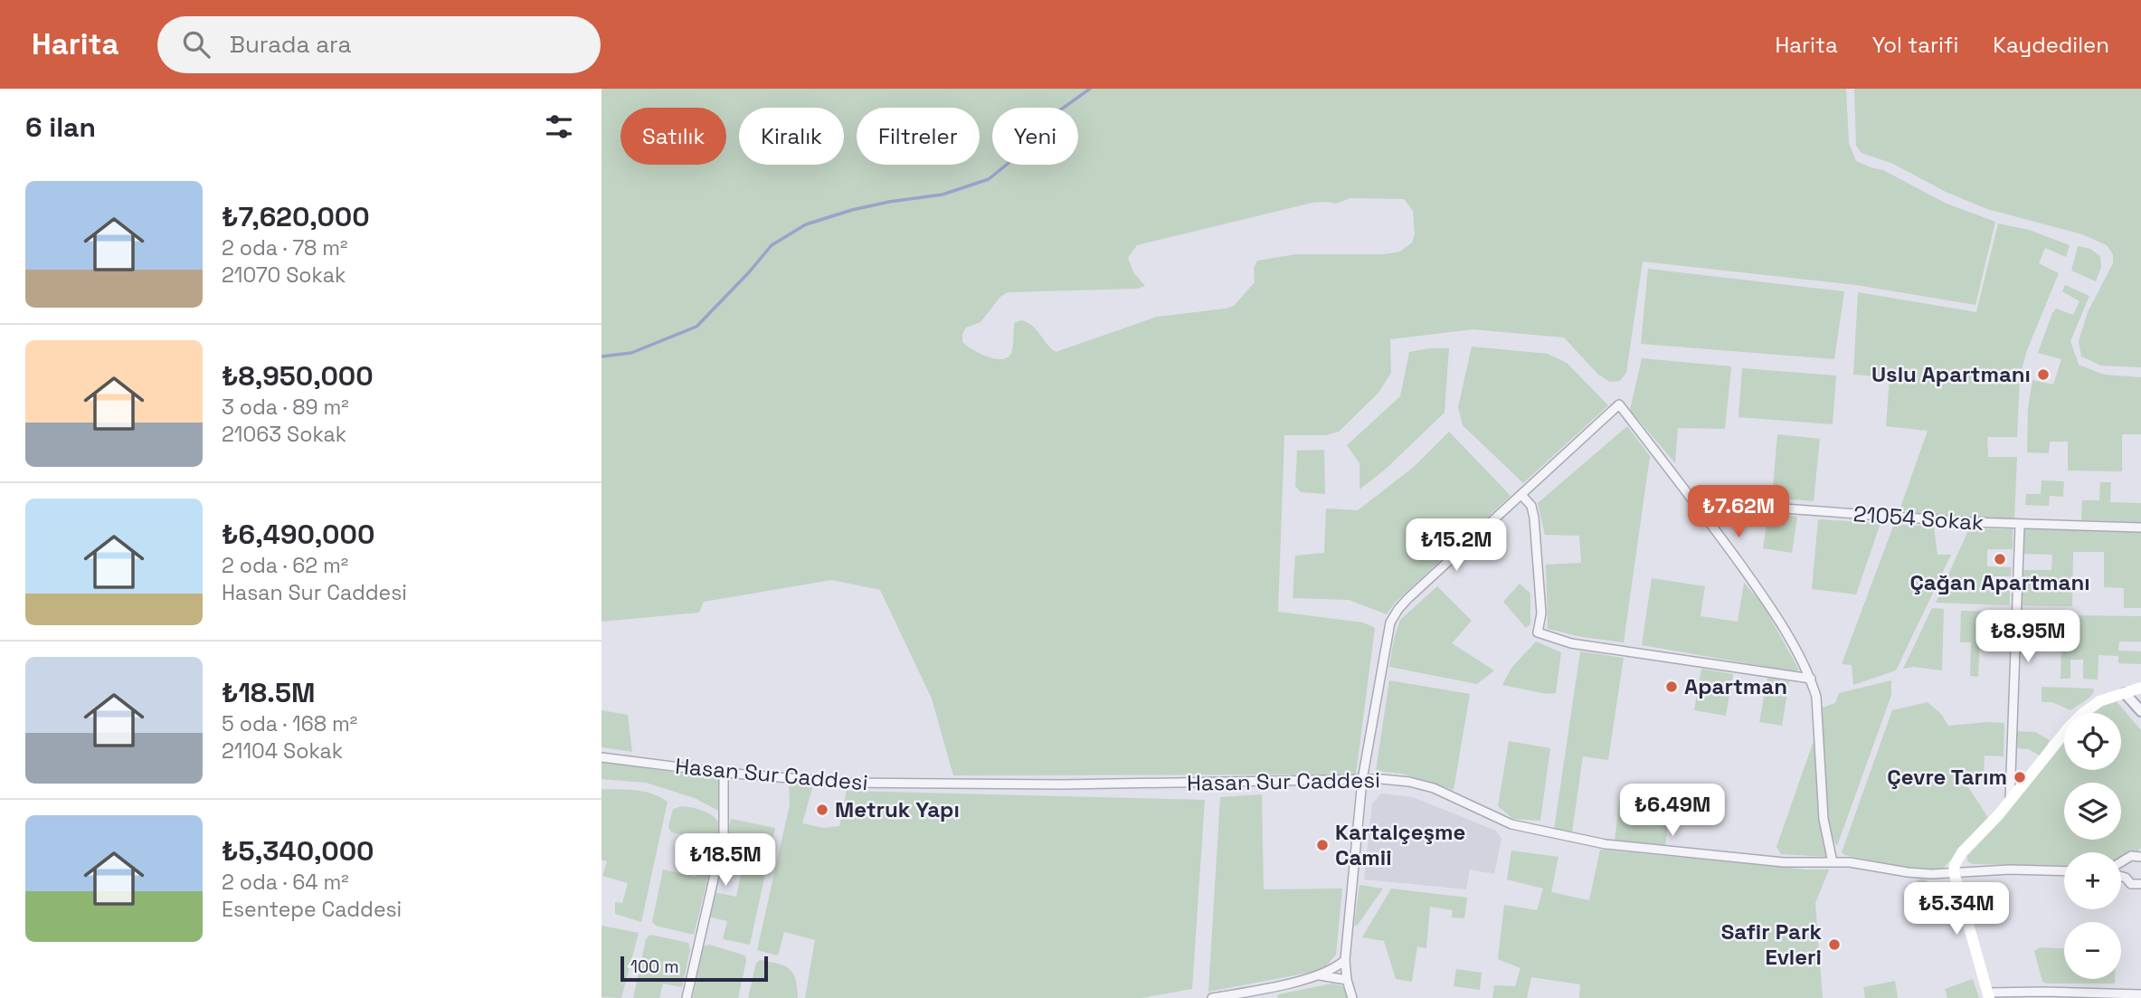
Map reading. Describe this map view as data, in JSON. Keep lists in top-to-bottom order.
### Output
{
  "streets": {
    "street": ["21054 Sokak", "Hasan Sur Caddesi"]
  },
  "places": [
    "Uslu Apartmanı",
    "Çağan Apartmanı",
    "Apartman",
    "Çevre Tarım",
    "Metruk Yapı",
    "Kartalçeşme Camii",
    "Safir Park Evleri"
  ],
  "scale_bar": "100 m",
  "page": {
    "header": "Harita",
    "search": "Burada ara",
    "nav": ["Harita", "Yol tarifi", "Kaydedilen"],
    "heading": "6 ilan",
    "chip": [
      "Satılık",
      "Kiralık",
      "Filtreler",
      "Yeni"
    ],
    "list": [
      {
        "name": "₺7,620,000",
        "note": "2 oda · 78 m² · 21070 Sokak"
      },
      {
        "name": "₺8,950,000",
        "note": "3 oda · 89 m² · 21063 Sokak"
      },
      {
        "name": "₺6,490,000",
        "note": "2 oda · 62 m² · Hasan Sur Caddesi"
      },
      {
        "name": "₺18.5M",
        "note": "5 oda · 168 m² · 21104 Sokak"
      },
      {
        "name": "₺5,340,000",
        "note": "2 oda · 64 m² · Esentepe Caddesi"
      }
    ],
    "price": [
      "₺7.62M",
      "₺15.2M",
      "₺8.95M",
      "₺6.49M",
      "₺18.5M",
      "₺5.34M"
    ],
    "map_buttons": ["+", "−"],
    "scale": "100 m"
  }
}
